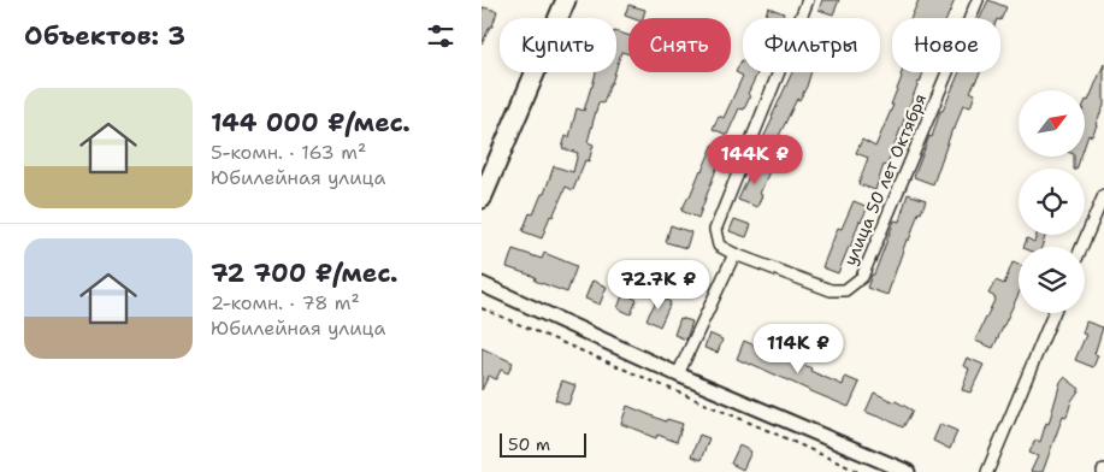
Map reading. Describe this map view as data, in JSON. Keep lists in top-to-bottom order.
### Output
{
  "streets": {
    "street": ["улица 50 лет Октября"]
  },
  "scale_bar": "50 m",
  "north": "top right",
  "page": {
    "heading": "Объектов: 3",
    "chip": [
      "Купить",
      "Снять",
      "Фильтры",
      "Новое"
    ],
    "list": [
      {
        "name": "144 000 ₽/мес.",
        "note": "5-комн. · 163 m² · Юбилейная улица"
      },
      {
        "name": "72 700 ₽/мес.",
        "note": "2-комн. · 78 m² · Юбилейная улица"
      }
    ],
    "price": ["144K ₽", "72.7K ₽", "114K ₽"],
    "scale": "50 m"
  }
}
